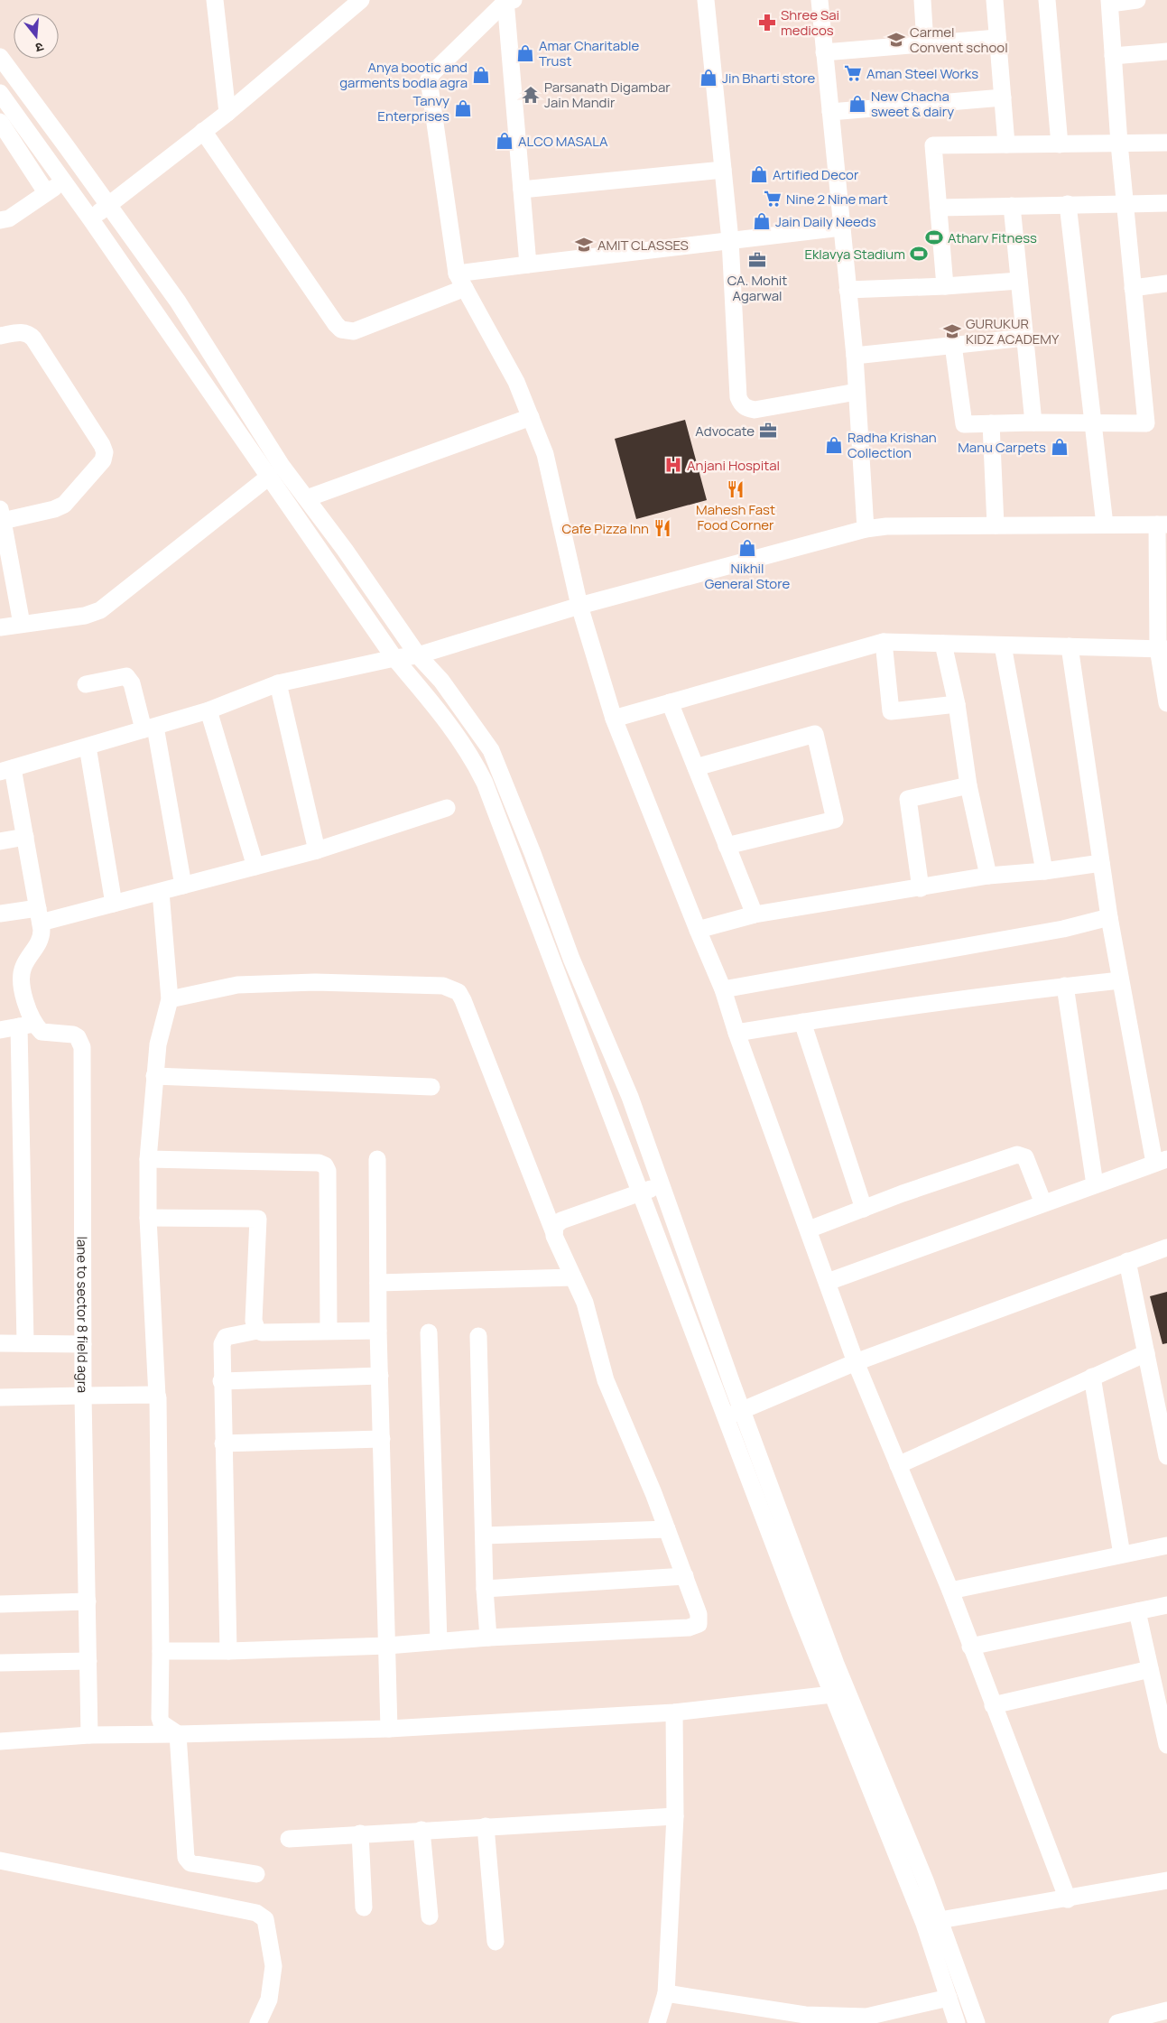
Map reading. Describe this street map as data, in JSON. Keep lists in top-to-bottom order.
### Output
{
  "streets": {
    "street": ["lane to sector 8 field agra"]
  },
  "places": {
    "pharmacy": ["Shree Sai medicos"],
    "school or university": ["Carmel Convent school", "AMIT CLASSES", "GURUKUR KIDZ ACADEMY"],
    "shop": [
      "Amar Charitable Trust",
      "Anya bootic and garments bodla agra",
      "Jin Bharti store",
      "New Chacha sweet & dairy",
      "Tanvy Enterprises",
      "ALCO MASALA",
      "Artified Decor",
      "Jain Daily Needs",
      "Radha Krishan Collection",
      "Manu Carpets",
      "Nikhil General Store"
    ],
    "supermarket": ["Aman Steel Works", "Nine 2 Nine mart"],
    "temple": ["Parsanath Digambar Jain Mandir"],
    "sports": ["Atharv Fitness", "Eklavya Stadium"],
    "office": ["CA. Mohit Agarwal", "Advocate"],
    "hospital": ["Anjani Hospital"],
    "restaurant": ["Mahesh Fast Food Corner", "Cafe Pizza Inn"]
  },
  "north": "bottom"
}
